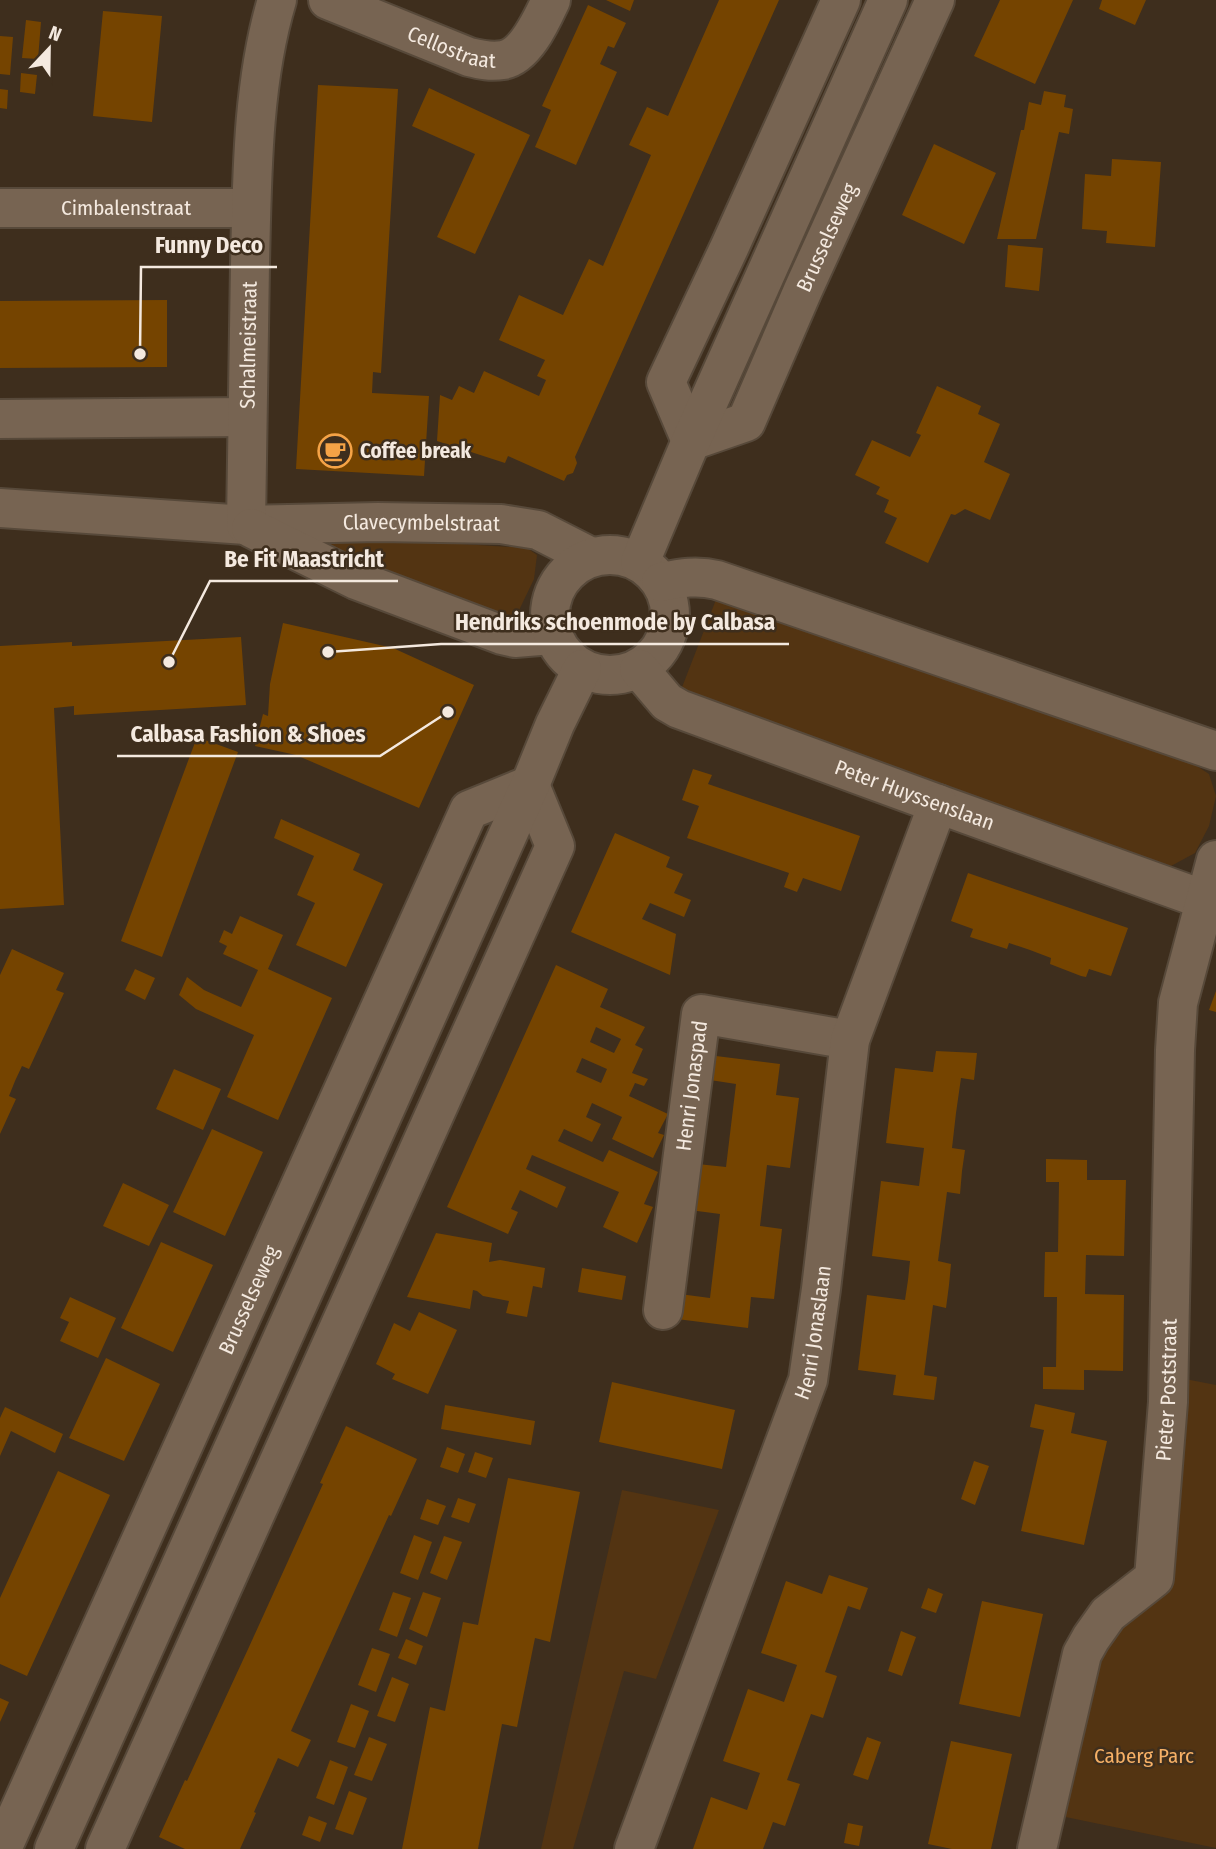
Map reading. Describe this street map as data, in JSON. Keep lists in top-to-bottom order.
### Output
{
  "streets": {
    "street": [
      "Cellostraat",
      "Cimbalenstraat",
      "Brusselseweg",
      "Schalmeistraat",
      "Clavecymbelstraat",
      "Peter Huyssenslaan",
      "Henri Jonaspad",
      "Henri Jonaslaan",
      "Pieter Poststraat"
    ]
  },
  "crossings": [
    ["Cimbalenstraat", "Schalmeistraat"],
    ["Brusselseweg", "Clavecymbelstraat"],
    ["Brusselseweg", "Peter Huyssenslaan"],
    ["Schalmeistraat", "Clavecymbelstraat"],
    ["Clavecymbelstraat", "Peter Huyssenslaan"],
    ["Peter Huyssenslaan", "Henri Jonaslaan"],
    ["Peter Huyssenslaan", "Pieter Poststraat"],
    ["Henri Jonaspad", "Henri Jonaslaan"]
  ],
  "parks": ["Caberg Parc"],
  "places": {
    "other": [
      "Funny Deco",
      "Hendriks schoenmode by Calbasa",
      "Be Fit Maastricht",
      "Calbasa Fashion & Shoes"
    ],
    "cafe": ["Coffee break"]
  },
  "north": "top"
}
